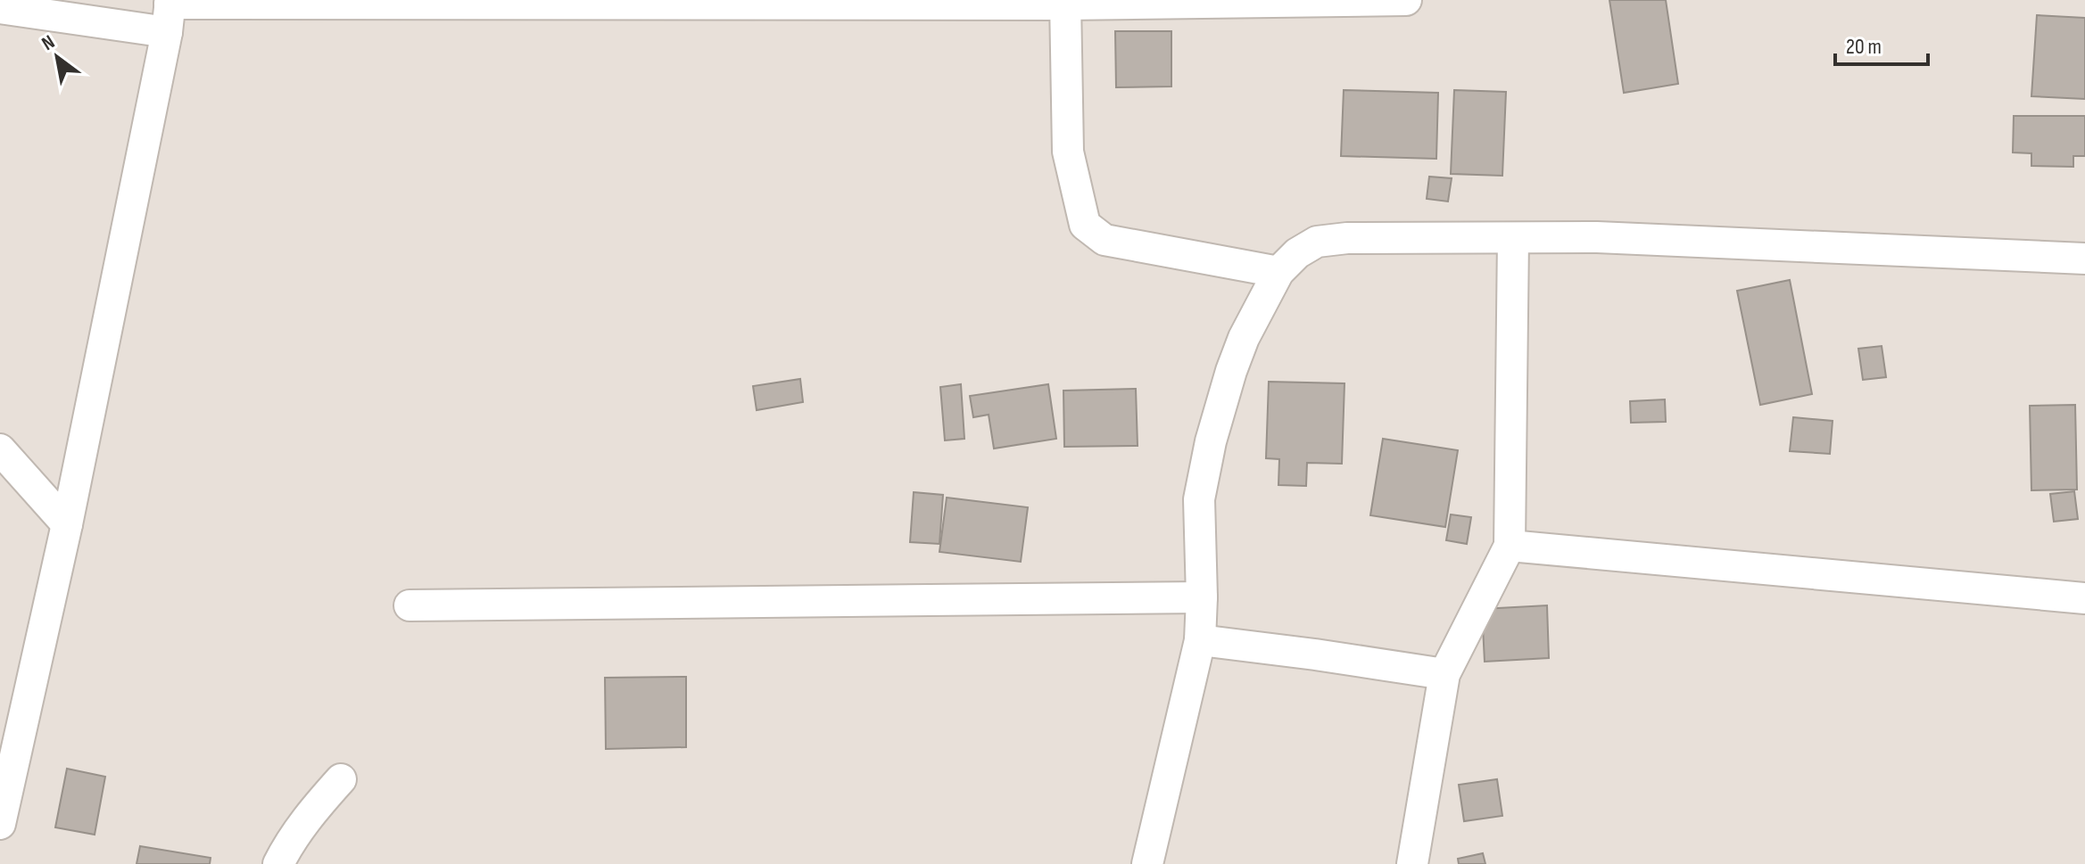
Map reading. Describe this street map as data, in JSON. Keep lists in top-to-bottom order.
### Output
{
  "scale_bar": "20 m",
  "north": "top left"
}
